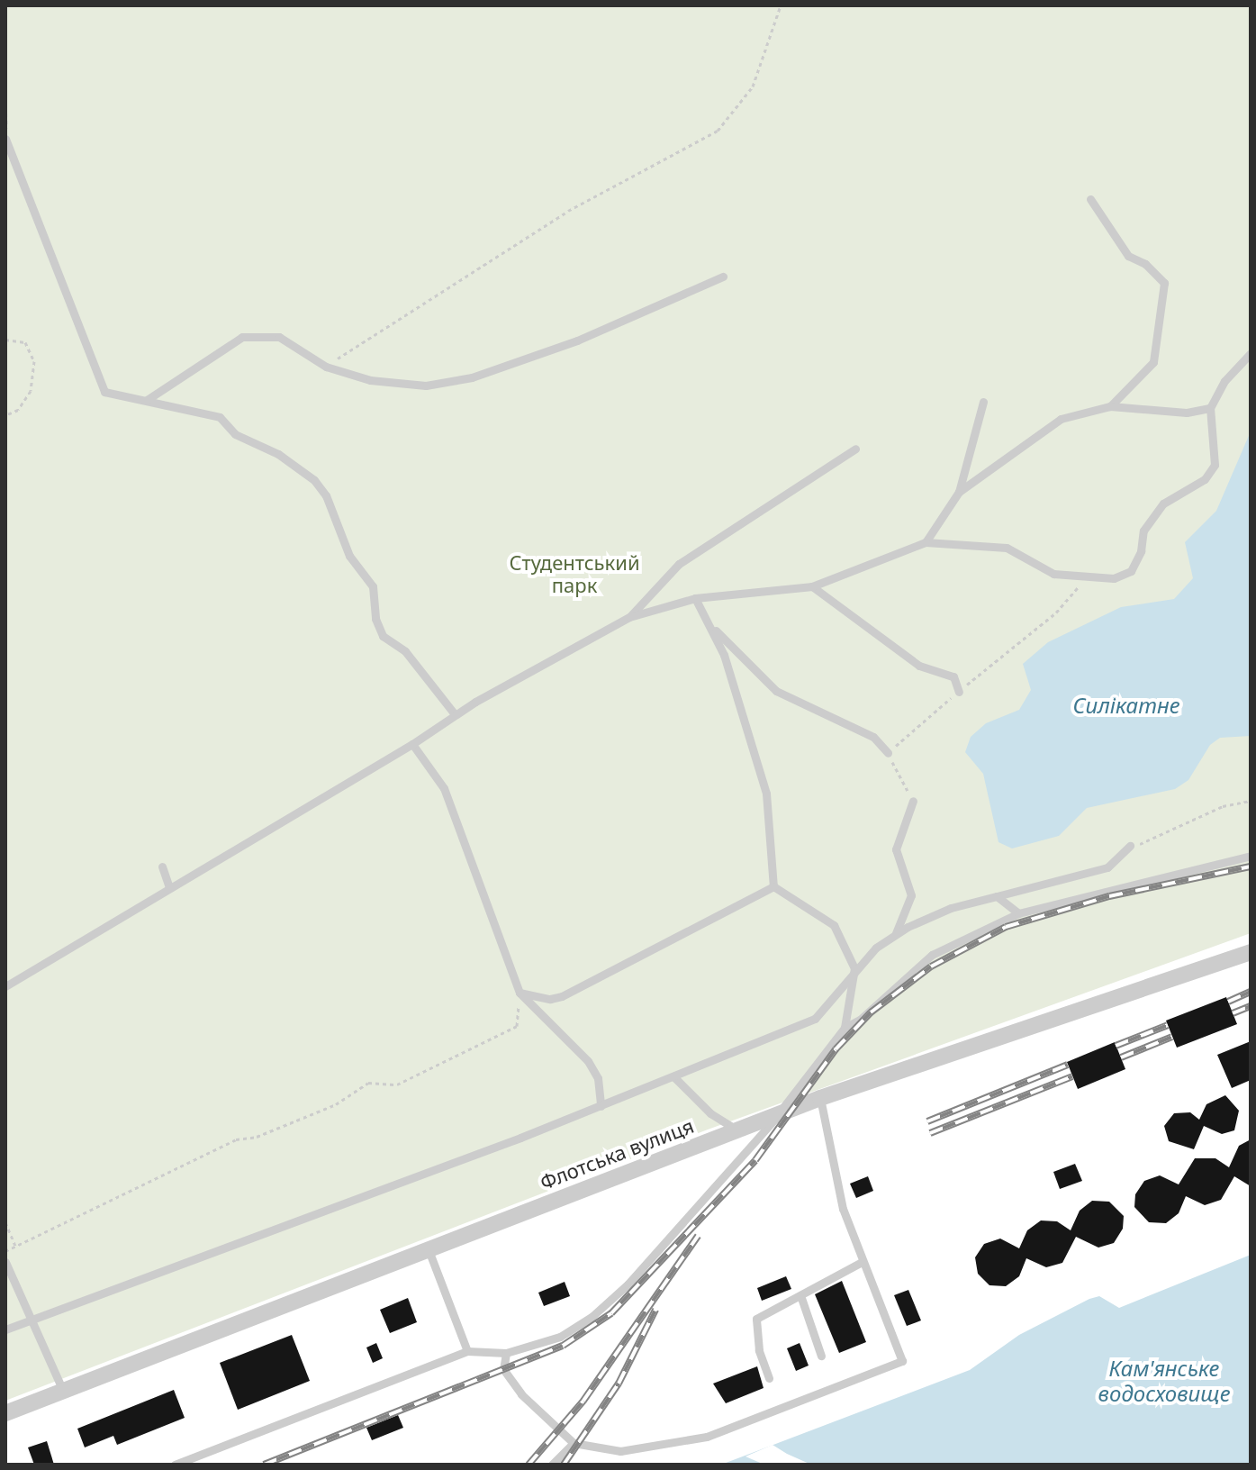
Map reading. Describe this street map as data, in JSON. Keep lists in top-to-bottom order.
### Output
{
  "streets": {
    "street": ["Флотська вулиця"]
  },
  "water": ["Силікатне", "Кам'янське водосховище"],
  "parks": ["Студентський парк"]
}
